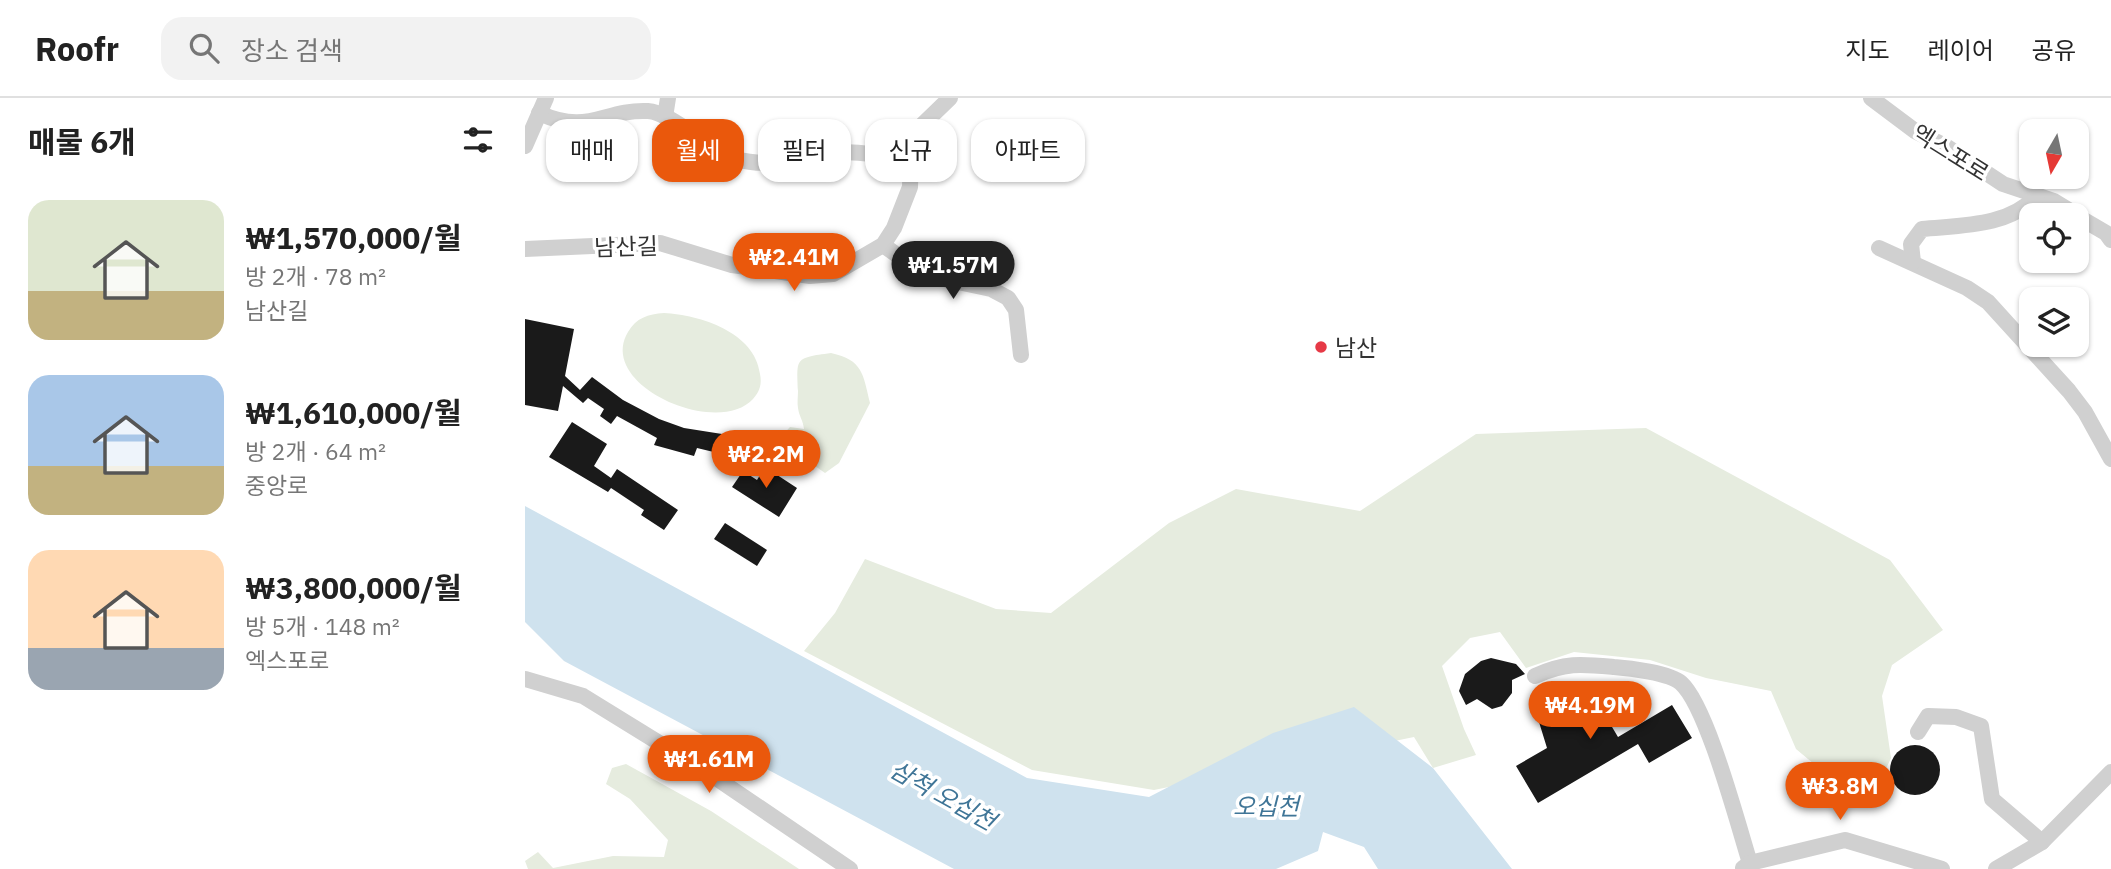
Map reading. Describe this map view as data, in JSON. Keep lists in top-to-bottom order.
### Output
{
  "streets": {
    "street": ["엑스포로", "남산길"]
  },
  "water": ["삼척 오십천", "오십천"],
  "places": ["남산"],
  "north": "bottom",
  "page": {
    "header": "Roofr",
    "search": "장소 검색",
    "nav": ["지도", "레이어", "공유"],
    "heading": "매물 6개",
    "chip": [
      "매매",
      "월세",
      "필터",
      "신규",
      "아파트"
    ],
    "list": [
      {
        "name": "₩1,570,000/월",
        "note": "방 2개 · 78 m² · 남산길"
      },
      {
        "name": "₩1,610,000/월",
        "note": "방 2개 · 64 m² · 중앙로"
      },
      {
        "name": "₩3,800,000/월",
        "note": "방 5개 · 148 m² · 엑스포로"
      }
    ],
    "price": [
      "₩2.41M",
      "₩1.57M",
      "₩2.2M",
      "₩4.19M",
      "₩1.61M",
      "₩3.8M"
    ]
  }
}
